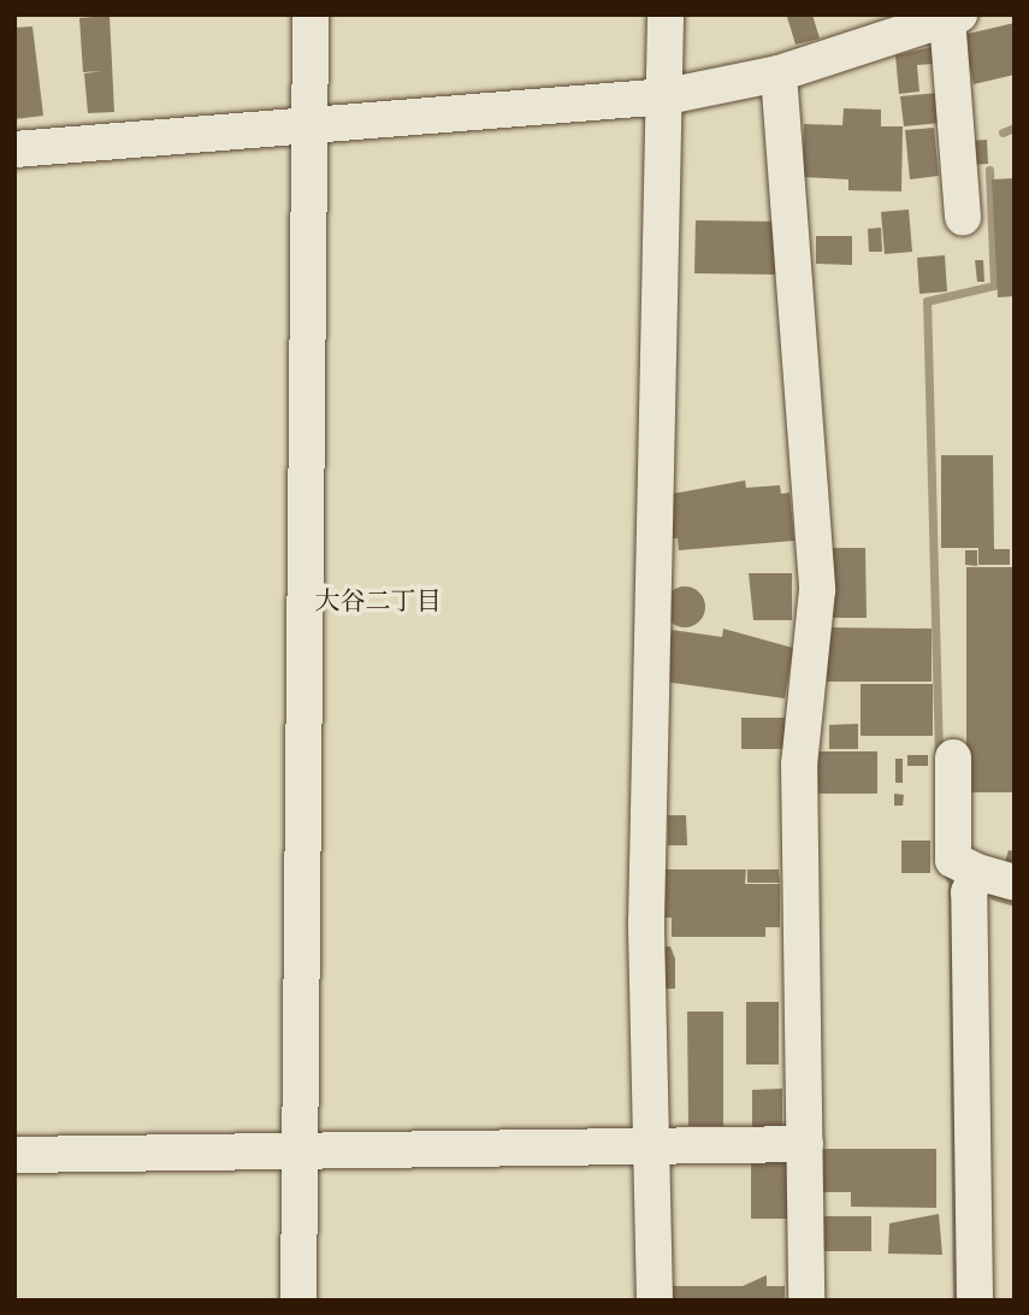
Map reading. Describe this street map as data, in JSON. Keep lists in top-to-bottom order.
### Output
{
  "districts": ["大谷二丁目"]
}
